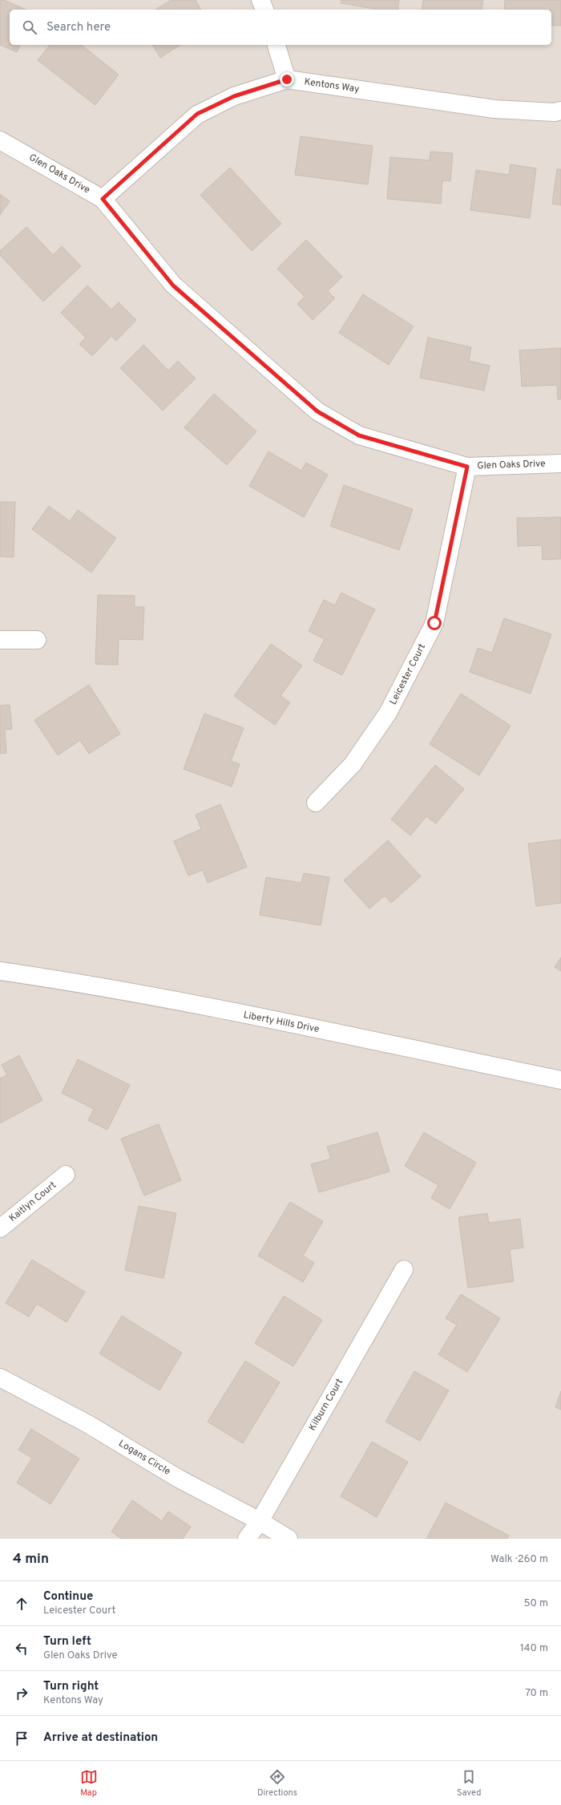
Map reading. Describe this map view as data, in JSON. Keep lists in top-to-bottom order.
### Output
{
  "streets": {
    "street": [
      "Kentons Way",
      "Glen Oaks Drive",
      "Leicester Court",
      "Liberty Hills Drive",
      "Kaitlyn Court",
      "Kilburn Court",
      "Logans Circle"
    ]
  },
  "crossings": [
    ["Kentons Way", "Glen Oaks Drive"],
    ["Glen Oaks Drive", "Leicester Court"],
    ["Kilburn Court", "Logans Circle"]
  ],
  "page": {
    "search": "Search here",
    "heading": ["4 min", "Walk · 260 m"],
    "list": [
      ["Continue", "Leicester Court", "50 m"],
      ["Turn left", "Glen Oaks Drive", "140 m"],
      ["Turn right", "Kentons Way", "70 m"],
      "Arrive at destination"
    ],
    "nav": ["Map", "Directions", "Saved"]
  }
}
